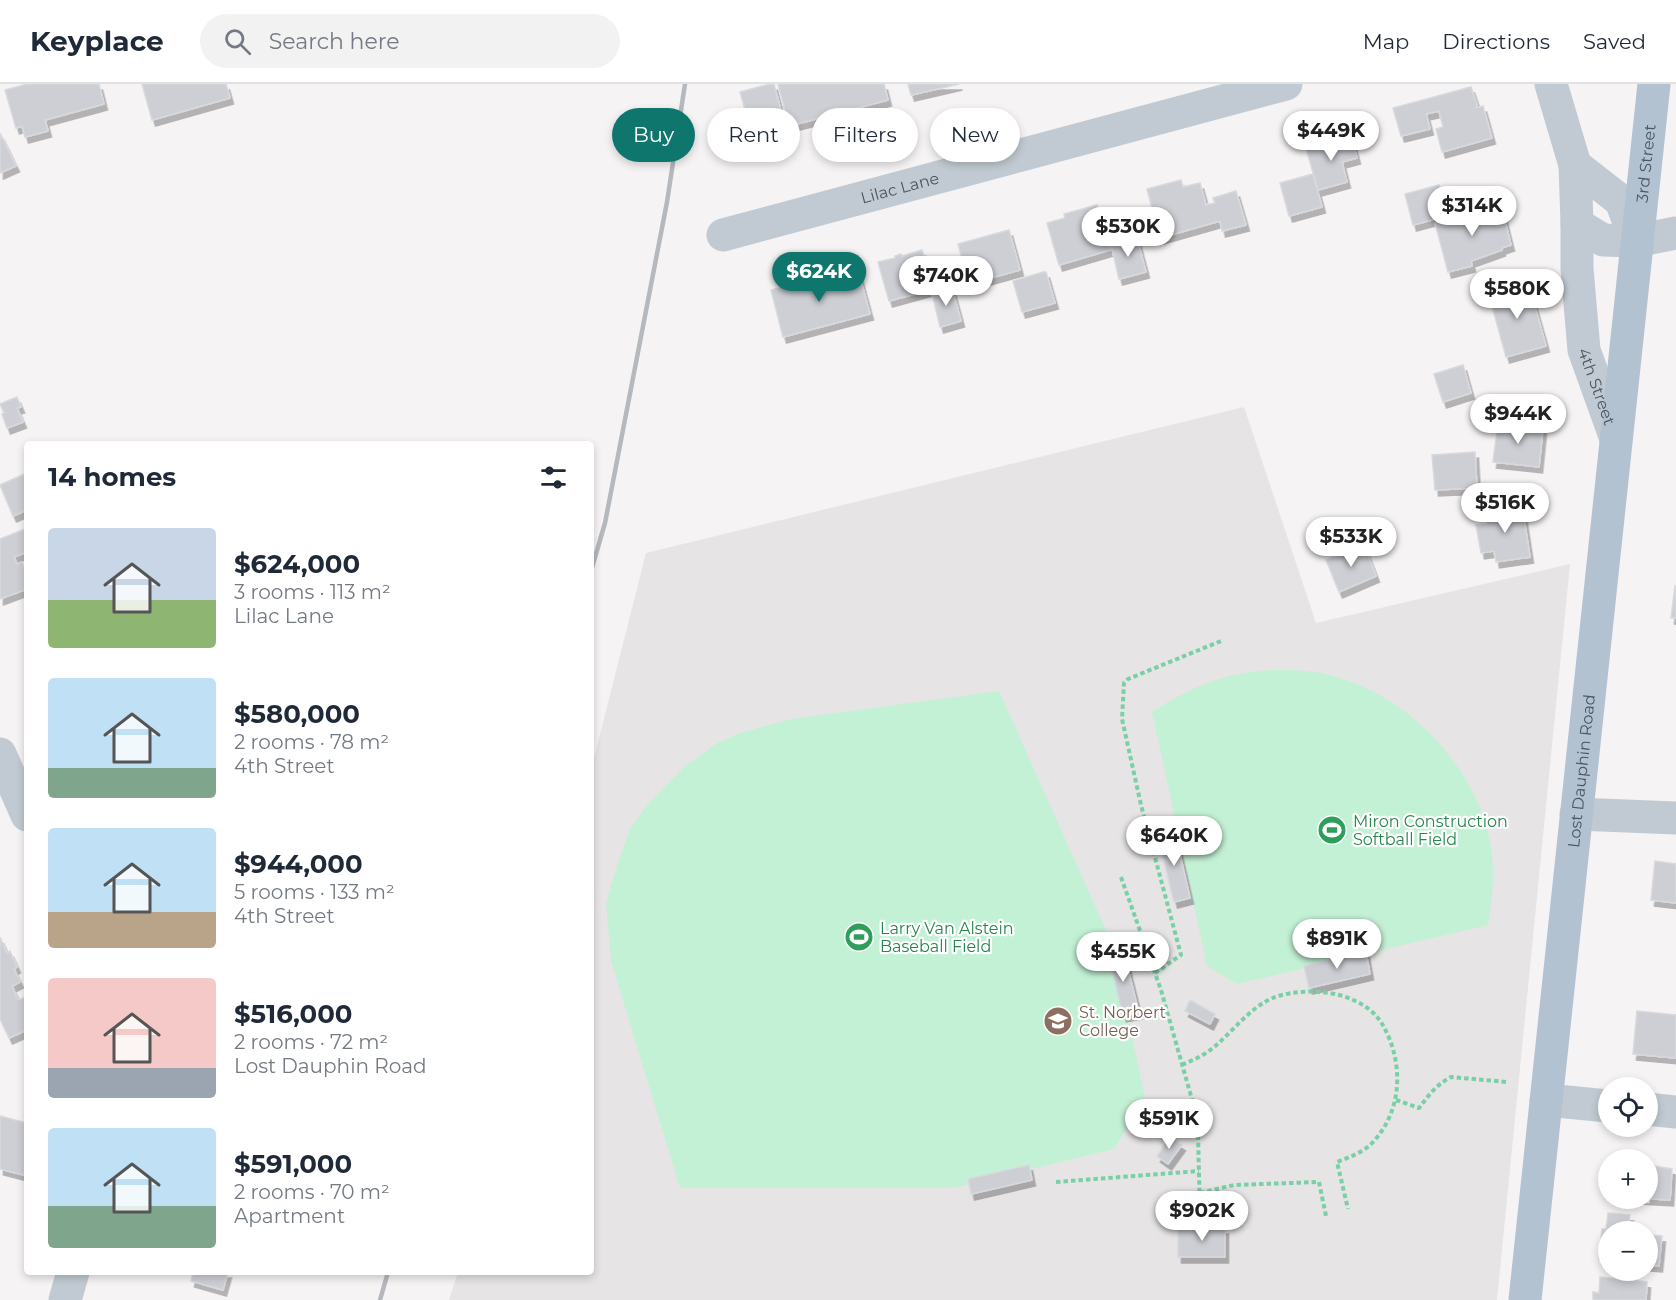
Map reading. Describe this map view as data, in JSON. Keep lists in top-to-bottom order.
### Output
{
  "streets": {
    "main road": ["3rd Street", "Lost Dauphin Road"],
    "street": ["Lilac Lane", "4th Street"]
  },
  "crossings": [
    ["3rd Street", "Lost Dauphin Road"],
    ["4th Street", "Lost Dauphin Road"]
  ],
  "places": {
    "sports": ["Miron Construction Softball Field", "Larry Van Alstein Baseball Field"],
    "school or university": ["St. Norbert College"]
  },
  "page": {
    "header": "Keyplace",
    "search": "Search here",
    "nav": ["Map", "Directions", "Saved"],
    "chip": [
      "Buy",
      "Rent",
      "Filters",
      "New"
    ],
    "price": [
      "$449K",
      "$314K",
      "$530K",
      "$624K",
      "$740K",
      "$580K",
      "$944K",
      "$516K",
      "$533K",
      "$640K",
      "$891K",
      "$455K",
      "$591K",
      "$902K"
    ],
    "heading": "14 homes",
    "list": [
      {
        "name": "$624,000",
        "note": "3 rooms · 113 m² · Lilac Lane"
      },
      {
        "name": "$580,000",
        "note": "2 rooms · 78 m² · 4th Street"
      },
      {
        "name": "$944,000",
        "note": "5 rooms · 133 m² · 4th Street"
      },
      {
        "name": "$516,000",
        "note": "2 rooms · 72 m² · Lost Dauphin Road"
      },
      {
        "name": "$591,000",
        "note": "2 rooms · 70 m² · Apartment"
      }
    ],
    "map_buttons": ["+", "−"]
  }
}
